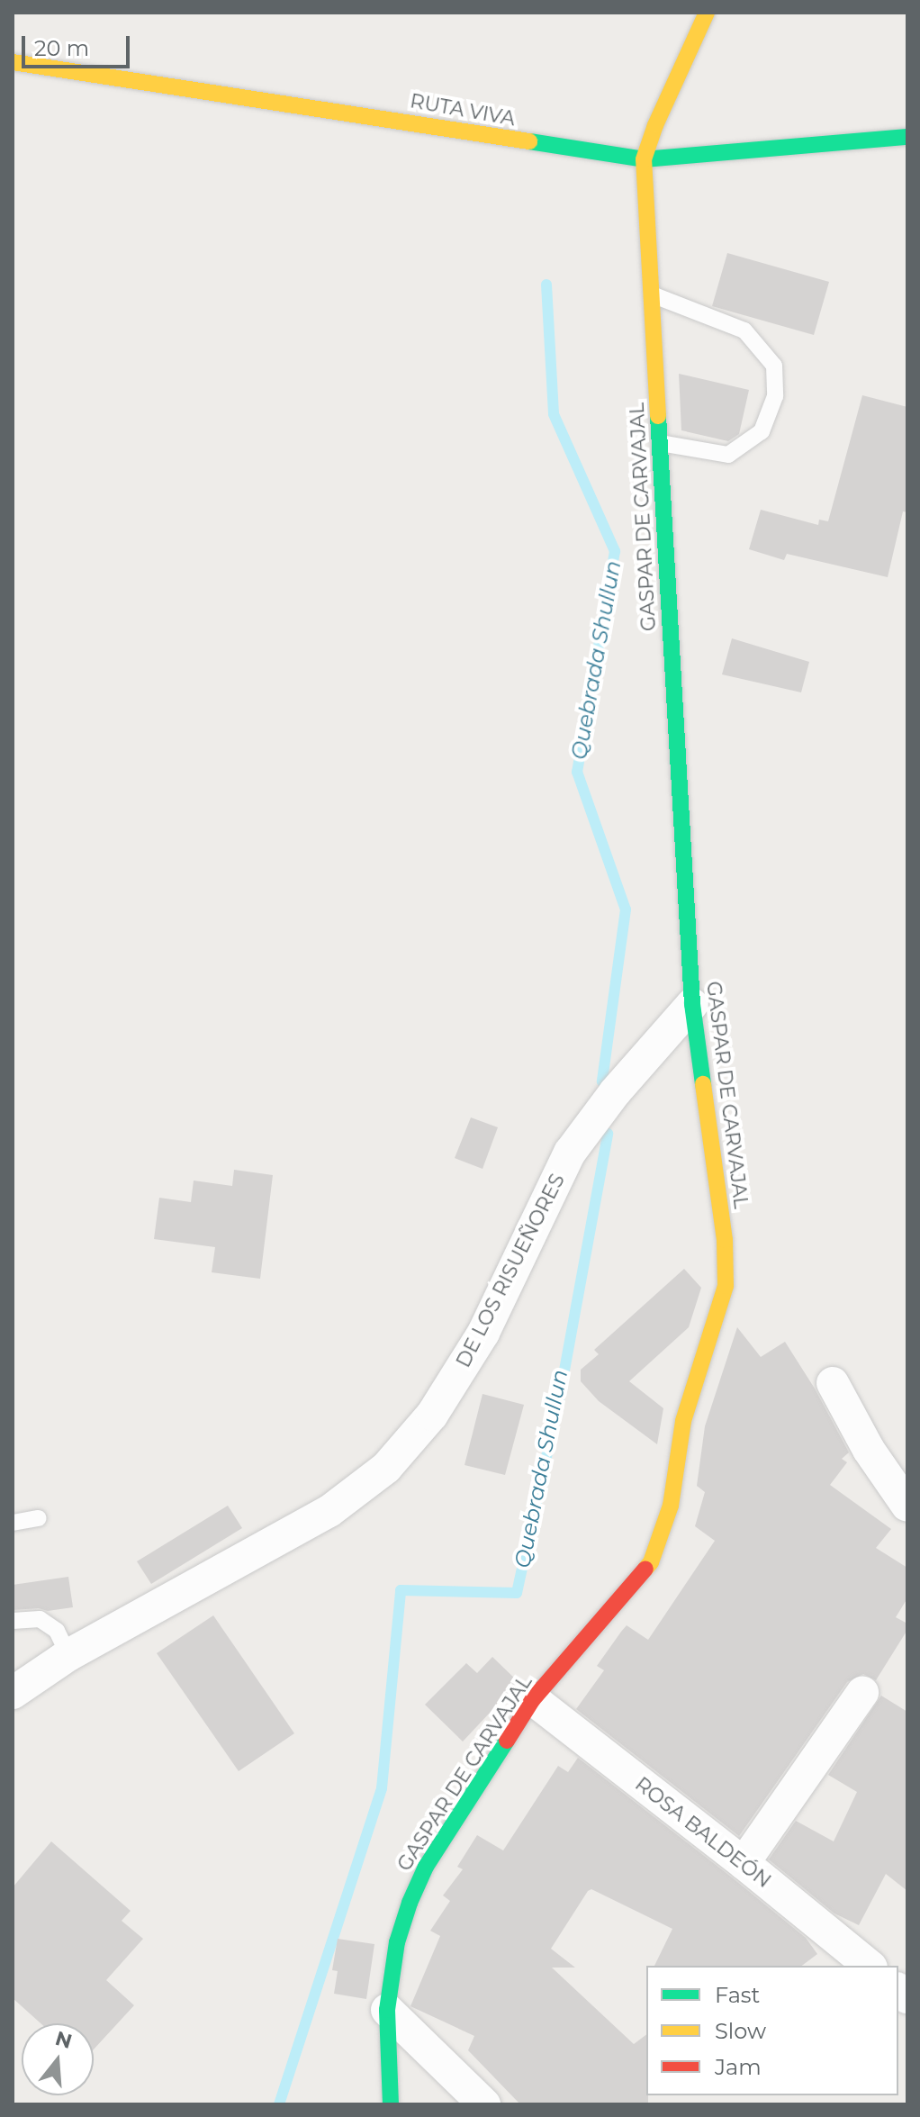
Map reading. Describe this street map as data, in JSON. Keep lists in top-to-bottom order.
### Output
{
  "streets": {
    "street": [
      "RUTA VIVA",
      "GASPAR DE CARVAJAL",
      "DE LOS RISUEÑORES",
      "ROSA BALDEÓN"
    ]
  },
  "crossings": [
    ["RUTA VIVA", "GASPAR DE CARVAJAL"],
    ["GASPAR DE CARVAJAL", "DE LOS RISUEÑORES"],
    ["GASPAR DE CARVAJAL", "ROSA BALDEÓN"]
  ],
  "water": ["Quebrada Shullun"],
  "legend": ["Fast", "Slow", "Jam"],
  "scale_bar": "20 m",
  "north": "top"
}
